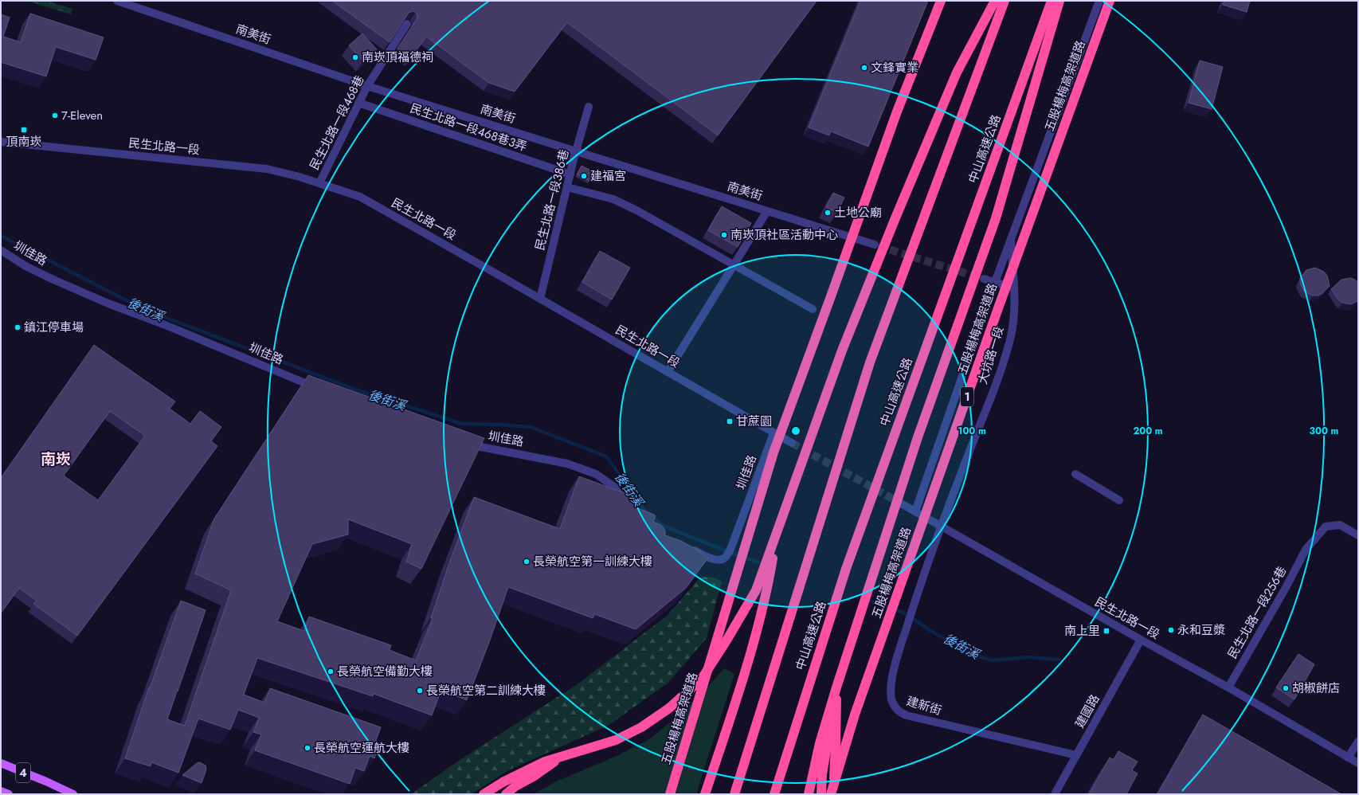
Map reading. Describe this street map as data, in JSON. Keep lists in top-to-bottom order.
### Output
{
  "streets": {
    "highway": ["五股楊梅高架道路", "中山高速公路", "1"],
    "main road": ["4"],
    "street": [
      "南美街",
      "民生北路一段468巷",
      "民生北路一段468巷3弄",
      "民生北路一段",
      "民生北路一段386巷",
      "圳佳路",
      "大坑路一段",
      "民生北路一段256巷",
      "建新街",
      "建國路"
    ]
  },
  "crossings": [
    ["南美街", "民生北路一段468巷"],
    ["南美街", "民生北路一段386巷"],
    ["民生北路一段468巷", "民生北路一段468巷3弄"],
    ["民生北路一段468巷", "民生北路一段"],
    ["民生北路一段468巷3弄", "民生北路一段386巷"],
    ["民生北路一段", "民生北路一段386巷"],
    ["民生北路一段", "圳佳路"],
    ["民生北路一段", "大坑路一段"],
    ["民生北路一段", "民生北路一段256巷"],
    ["民生北路一段", "建新街"],
    ["民生北路一段", "建國路"],
    ["大坑路一段", "建新街"],
    ["建新街", "建國路"]
  ],
  "districts": ["南崁"],
  "water": ["後街溪"],
  "places": {
    "other": [
      "南崁頂福德祠",
      "文鋒實業",
      "7-Eleven",
      "建福宮",
      "土地公廟",
      "南崁頂社區活動中心",
      "鎮江停車場",
      "長榮航空第一訓練大樓",
      "永和豆漿",
      "長榮航空備勤大樓",
      "胡椒餅店",
      "長榮航空第二訓練大樓",
      "長榮航空運航大樓"
    ],
    "transit": ["頂南崁", "甘蔗園", "南上里"]
  },
  "rings": ["100 m", "200 m", "300 m"]
}
